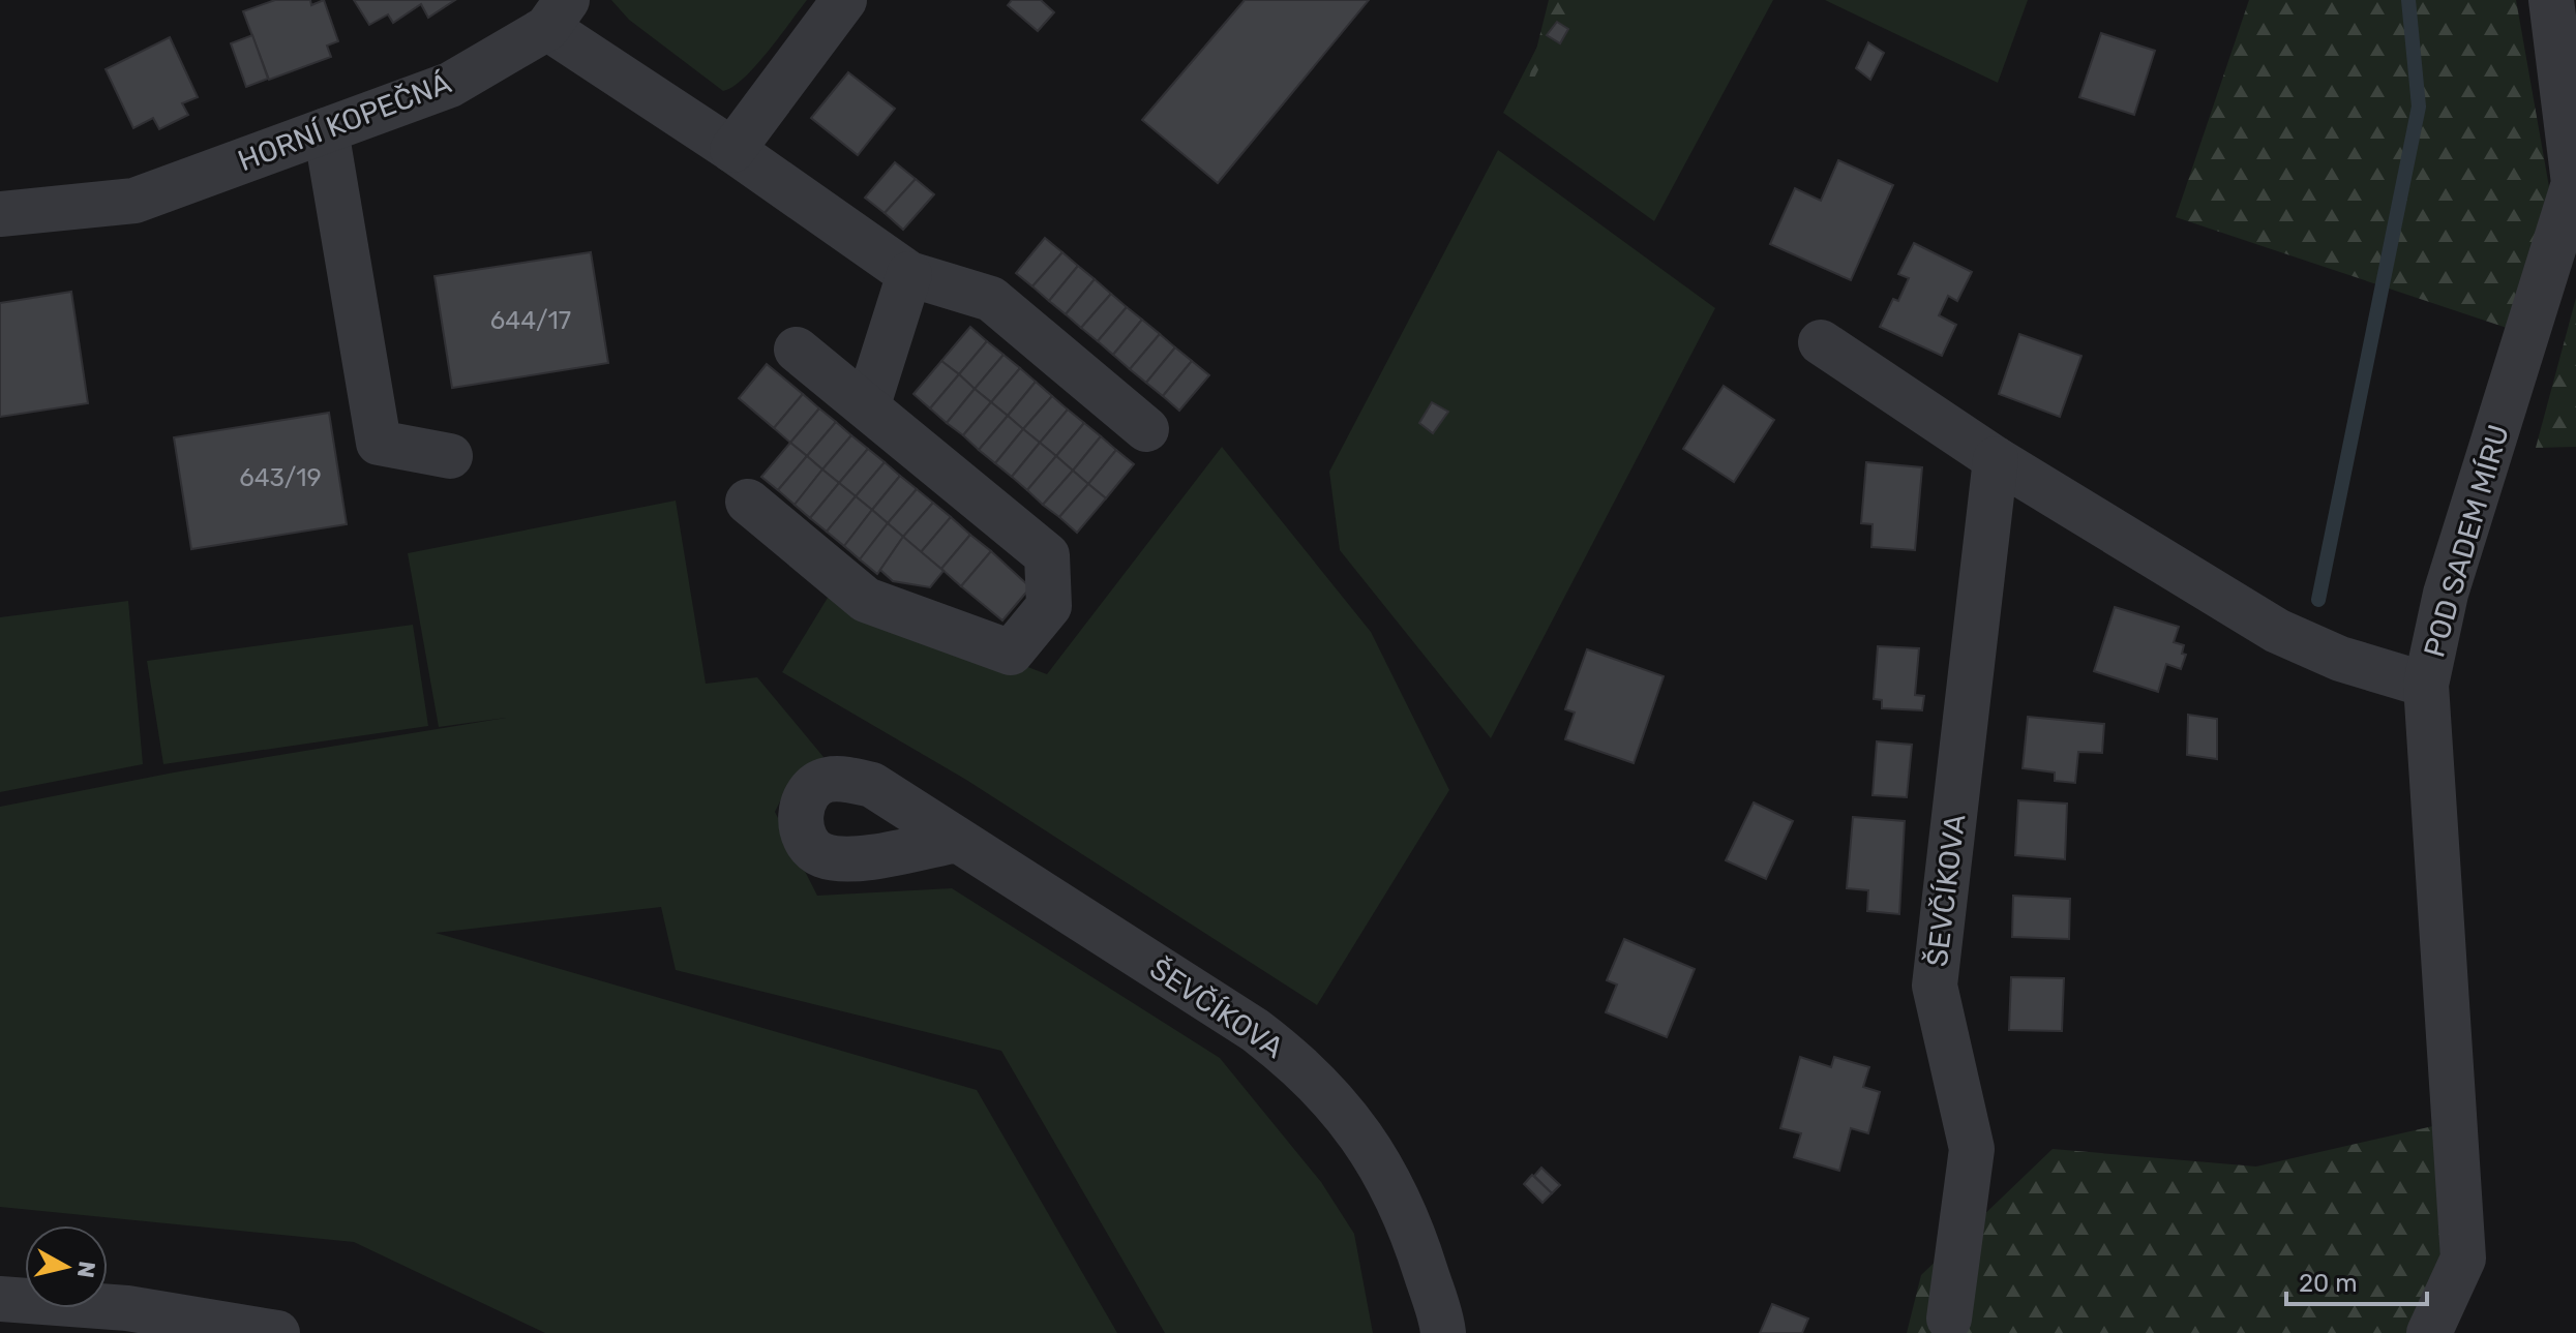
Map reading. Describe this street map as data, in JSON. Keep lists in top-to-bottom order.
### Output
{
  "streets": {
    "street": ["HORNÍ KOPEČNÁ", "POD SADEM MÍRU", "ŠEVČÍKOVA"]
  },
  "house_numbers": ["644/17", "643/19"],
  "scale_bar": "20 m",
  "north": "right"
}
